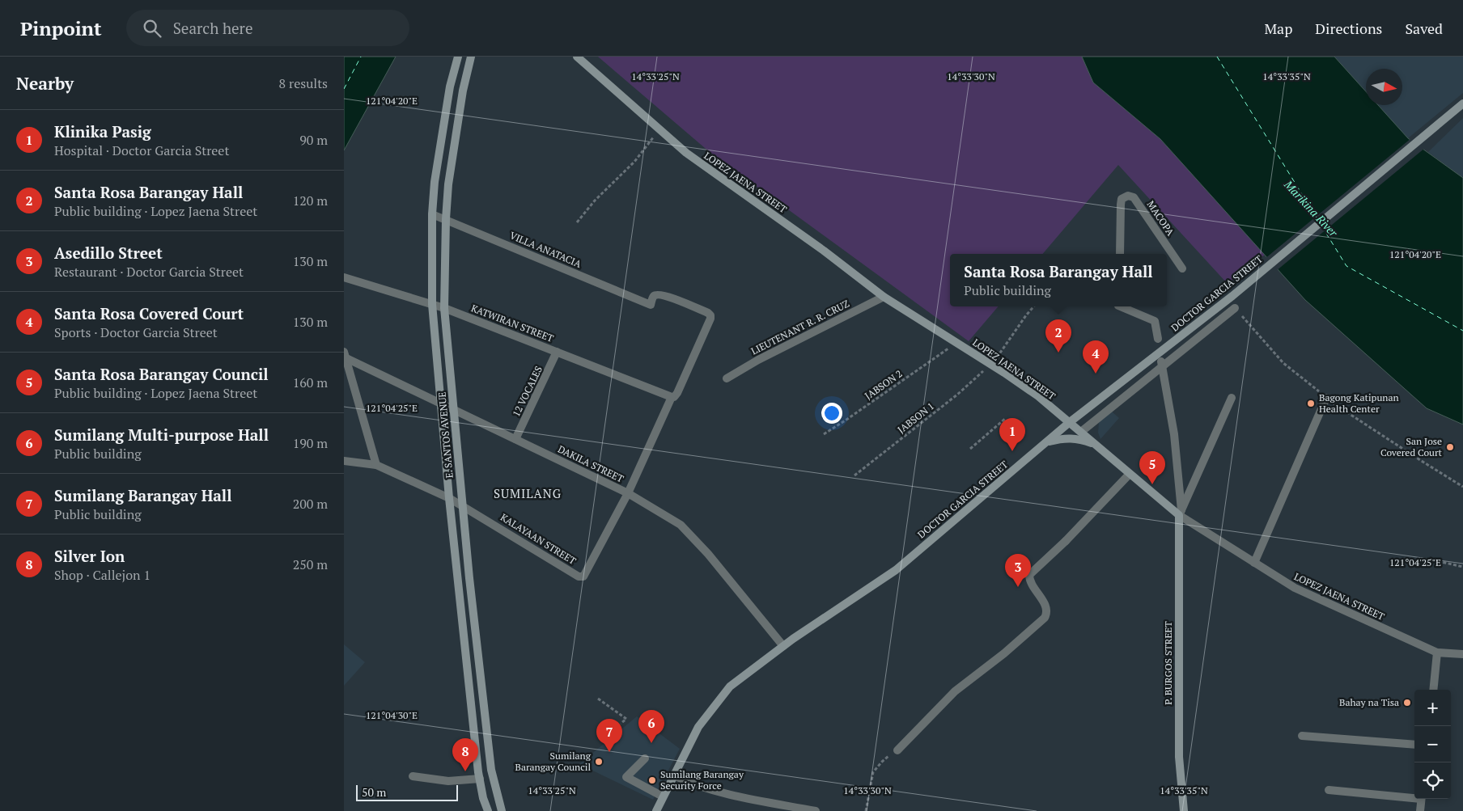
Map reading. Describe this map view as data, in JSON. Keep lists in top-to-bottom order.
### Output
{
  "streets": {
    "street": [
      "LOPEZ JAENA STREET",
      "MACOPA",
      "VILLA ANATACIA",
      "DOCTOR GARCIA STREET",
      "KATWIRAN STREET",
      "LIEUTENANT R. R. CRUZ",
      "12 VOCALES",
      "E. SANTOS AVENUE",
      "DAKILA STREET",
      "KALAYAAN STREET",
      "P. BURGOS STREET"
    ],
    "path": ["JABSON 2", "JABSON 1"]
  },
  "crossings": [
    ["LOPEZ JAENA STREET", "DOCTOR GARCIA STREET"],
    ["LOPEZ JAENA STREET", "LIEUTENANT R. R. CRUZ"],
    ["LOPEZ JAENA STREET", "JABSON 1"],
    ["LOPEZ JAENA STREET", "P. BURGOS STREET"],
    ["VILLA ANATACIA", "E. SANTOS AVENUE"],
    ["VILLA ANATACIA", "KALAYAAN STREET"],
    ["DOCTOR GARCIA STREET", "DAKILA STREET"],
    ["KATWIRAN STREET", "12 VOCALES"],
    ["KATWIRAN STREET", "E. SANTOS AVENUE"],
    ["KATWIRAN STREET", "KALAYAAN STREET"],
    ["12 VOCALES", "DAKILA STREET"],
    ["E. SANTOS AVENUE", "DAKILA STREET"],
    ["E. SANTOS AVENUE", "KALAYAAN STREET"],
    ["DAKILA STREET", "KALAYAAN STREET"]
  ],
  "districts": ["SUMILANG"],
  "water": ["Marikina River"],
  "places": [
    "Bagong Katipunan Health Center",
    "San Jose Covered Court",
    "Bahay na Tisa",
    "Sumilang Barangay Council",
    "Sumilang Barangay Security Force"
  ],
  "scale_bar": "50 m",
  "north": "right",
  "page": {
    "header": "Pinpoint",
    "search": "Search here",
    "nav": ["Map", "Directions", "Saved"],
    "heading": ["Nearby", "8 results"],
    "list": [
      {
        "mark": "1",
        "name": "Klinika Pasig",
        "note": "Hospital · Doctor Garcia Street",
        "value": "90 m"
      },
      {
        "mark": "2",
        "name": "Santa Rosa Barangay Hall",
        "note": "Public building · Lopez Jaena Street",
        "value": "120 m"
      },
      {
        "mark": "3",
        "name": "Asedillo Street",
        "note": "Restaurant · Doctor Garcia Street",
        "value": "130 m"
      },
      {
        "mark": "4",
        "name": "Santa Rosa Covered Court",
        "note": "Sports · Doctor Garcia Street",
        "value": "130 m"
      },
      {
        "mark": "5",
        "name": "Santa Rosa Barangay Council",
        "note": "Public building · Lopez Jaena Street",
        "value": "160 m"
      },
      {
        "mark": "6",
        "name": "Sumilang Multi-purpose Hall",
        "note": "Public building",
        "value": "190 m"
      },
      {
        "mark": "7",
        "name": "Sumilang Barangay Hall",
        "note": "Public building",
        "value": "200 m"
      },
      {
        "mark": "8",
        "name": "Silver Ion",
        "note": "Shop · Callejon 1",
        "value": "250 m"
      }
    ],
    "popup": ["Santa Rosa Barangay Hall", "Public building"],
    "pins": [
      "2",
      "4",
      "1",
      "5",
      "3",
      "6",
      "7",
      "8"
    ],
    "map_buttons": ["+", "−"],
    "scale": "50 m"
  },
  "coordinates": [
    "14°33'25\"N",
    "14°33'30\"N",
    "14°33'35\"N",
    "121°04'20\"E",
    "121°04'25\"E",
    "121°04'30\"E"
  ]
}
